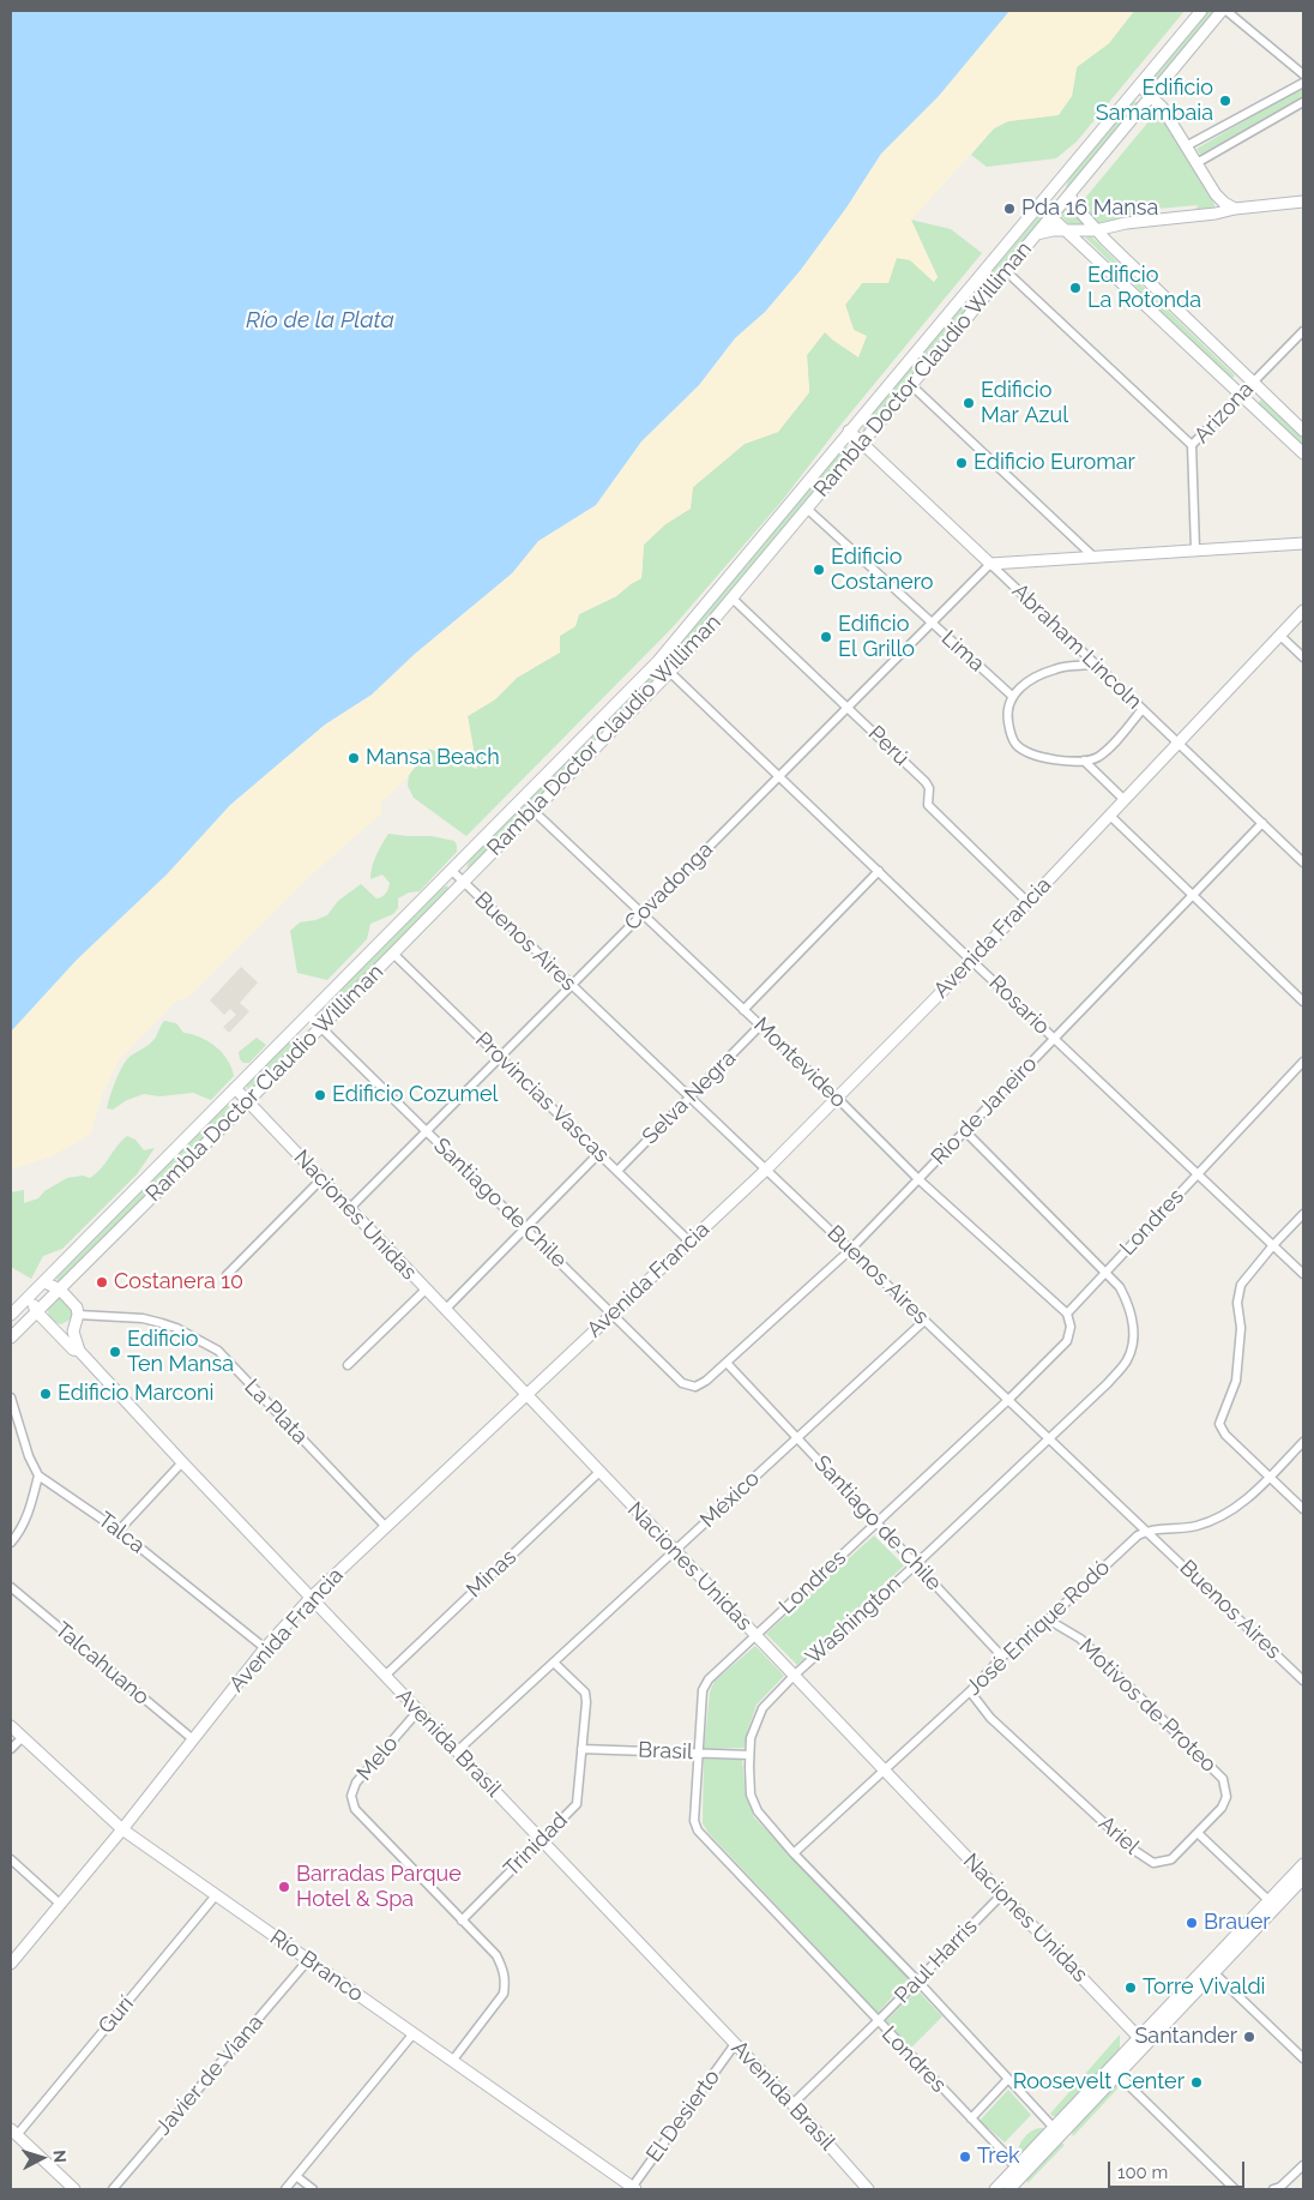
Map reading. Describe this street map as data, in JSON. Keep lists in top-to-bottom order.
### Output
{
  "streets": {
    "street": [
      "Rambla Doctor Claudio Williman",
      "Arizona",
      "Abraham Lincoln",
      "Lima",
      "Perú",
      "Covadonga",
      "Avenida Francia",
      "Buenos Aires",
      "Rosario",
      "Montevideo",
      "Provincias Vascas",
      "Selva Negra",
      "Rio de Janeiro",
      "Santiago de Chile",
      "Naciones Unidas",
      "Londres",
      "La Plata",
      "México",
      "Talca",
      "Minas",
      "Washington",
      "José Enrique Rodó",
      "Talcahuano",
      "Motivos de Proteo",
      "Avenida Brasil",
      "Brasil",
      "Melo",
      "Ariel",
      "Trinidad",
      "Paul Harris",
      "Río Branco",
      "Gurí",
      "Javier de Viana",
      "El Desierto"
    ]
  },
  "crossings": [
    ["Rambla Doctor Claudio Williman", "Abraham Lincoln"],
    ["Rambla Doctor Claudio Williman", "Lima"],
    ["Rambla Doctor Claudio Williman", "Perú"],
    ["Rambla Doctor Claudio Williman", "Buenos Aires"],
    ["Rambla Doctor Claudio Williman", "Rosario"],
    ["Rambla Doctor Claudio Williman", "Montevideo"],
    ["Rambla Doctor Claudio Williman", "Provincias Vascas"],
    ["Rambla Doctor Claudio Williman", "Santiago de Chile"],
    ["Rambla Doctor Claudio Williman", "Naciones Unidas"],
    ["Rambla Doctor Claudio Williman", "Avenida Brasil"],
    ["Abraham Lincoln", "Lima"],
    ["Abraham Lincoln", "Covadonga"],
    ["Abraham Lincoln", "Avenida Francia"],
    ["Abraham Lincoln", "Rio de Janeiro"],
    ["Lima", "Covadonga"],
    ["Perú", "Covadonga"],
    ["Perú", "Avenida Francia"],
    ["Covadonga", "Buenos Aires"],
    ["Covadonga", "Rosario"],
    ["Covadonga", "Montevideo"],
    ["Covadonga", "Provincias Vascas"],
    ["Covadonga", "Santiago de Chile"],
    ["Covadonga", "Naciones Unidas"],
    ["Avenida Francia", "Buenos Aires"],
    ["Avenida Francia", "Rosario"],
    ["Avenida Francia", "Montevideo"],
    ["Avenida Francia", "Provincias Vascas"],
    ["Avenida Francia", "Santiago de Chile"],
    ["Avenida Francia", "Naciones Unidas"],
    ["Avenida Francia", "La Plata"],
    ["Avenida Francia", "Talca"],
    ["Avenida Francia", "Talcahuano"],
    ["Avenida Francia", "Avenida Brasil"],
    ["Avenida Francia", "Río Branco"],
    ["Buenos Aires", "Selva Negra"],
    ["Buenos Aires", "Rio de Janeiro"],
    ["Buenos Aires", "Londres"],
    ["Buenos Aires", "México"],
    ["Buenos Aires", "Washington"],
    ["Buenos Aires", "José Enrique Rodó"],
    ["Rosario", "Rio de Janeiro"],
    ["Rosario", "Londres"],
    ["Montevideo", "Selva Negra"],
    ["Montevideo", "Rio de Janeiro"],
    ["Montevideo", "Londres"],
    ["Provincias Vascas", "Selva Negra"],
    ["Rio de Janeiro", "Santiago de Chile"],
    ["Rio de Janeiro", "Washington"],
    ["Santiago de Chile", "Londres"],
    ["Santiago de Chile", "México"],
    ["Santiago de Chile", "Washington"],
    ["Santiago de Chile", "José Enrique Rodó"],
    ["Naciones Unidas", "Londres"],
    ["Naciones Unidas", "México"],
    ["Naciones Unidas", "Minas"],
    ["Naciones Unidas", "Washington"],
    ["Naciones Unidas", "José Enrique Rodó"],
    ["Naciones Unidas", "Paul Harris"],
    ["Londres", "Washington"],
    ["Londres", "Brasil"],
    ["Londres", "Paul Harris"],
    ["México", "Avenida Brasil"],
    ["México", "Trinidad"],
    ["Minas", "Avenida Brasil"],
    ["Washington", "José Enrique Rodó"],
    ["Washington", "Brasil"],
    ["Washington", "Paul Harris"],
    ["José Enrique Rodó", "Motivos de Proteo"],
    ["José Enrique Rodó", "Ariel"],
    ["Motivos de Proteo", "Ariel"],
    ["Avenida Brasil", "Melo"],
    ["Avenida Brasil", "Trinidad"],
    ["Avenida Brasil", "Paul Harris"],
    ["Avenida Brasil", "El Desierto"],
    ["Brasil", "Trinidad"],
    ["Melo", "Trinidad"],
    ["Melo", "Río Branco"],
    ["Río Branco", "Gurí"],
    ["Río Branco", "Javier de Viana"],
    ["Río Branco", "El Desierto"]
  ],
  "water": ["Río de la Plata"],
  "places": [
    "Edificio Samambaia",
    "Pda 16 Mansa",
    "Edificio La Rotonda",
    "Edificio Mar Azul",
    "Edificio Euromar",
    "Edificio Costanero",
    "Edificio El Grillo",
    "Mansa Beach",
    "Edificio Cozumel",
    "Costanera 10",
    "Edificio Ten Mansa",
    "Edificio Marconi",
    "Barradas Parque Hotel & Spa",
    "Brauer",
    "Torre Vivaldi",
    "Santander",
    "Roosevelt Center",
    "Trek"
  ],
  "scale_bar": "100 m",
  "north": "right"
}
